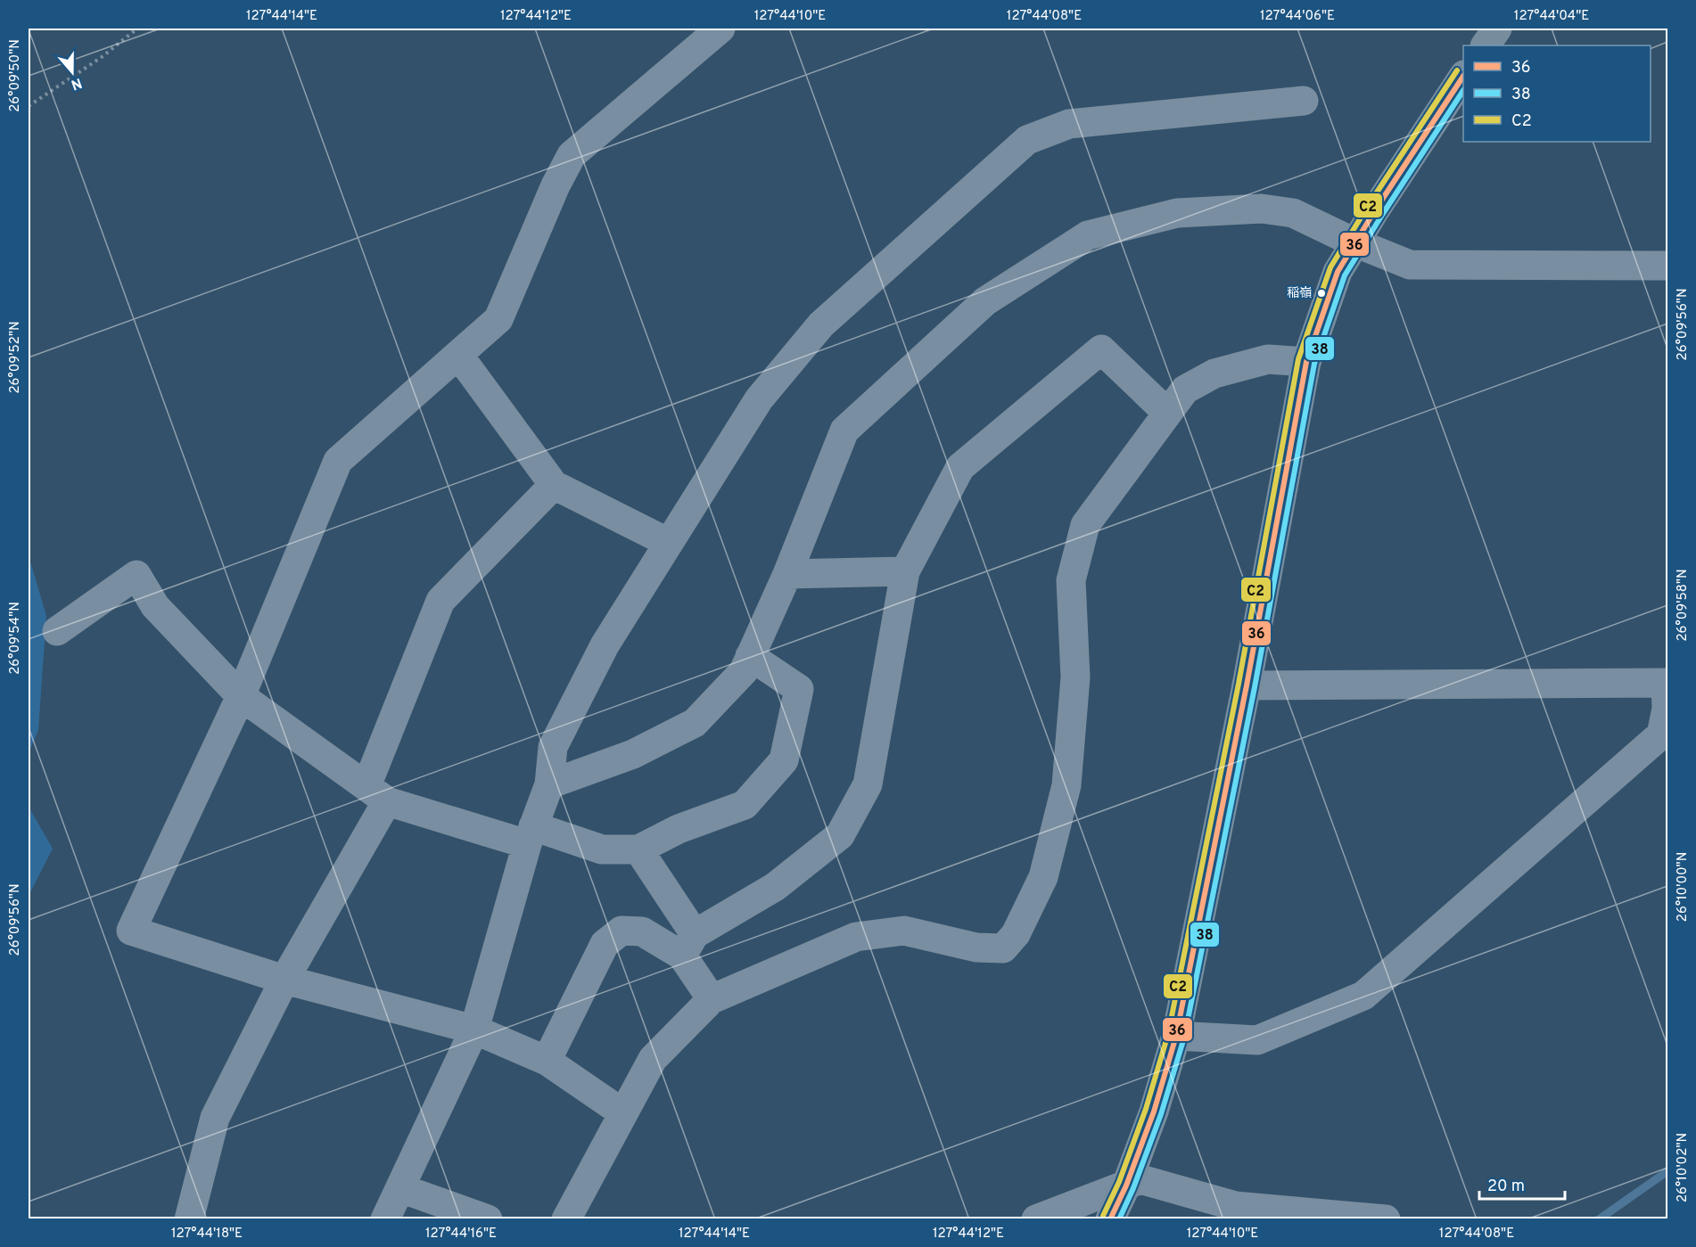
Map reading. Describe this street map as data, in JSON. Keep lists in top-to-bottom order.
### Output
{
  "places": ["稲嶺"],
  "lines": ["transit line C2", "transit line 36", "transit line 38"],
  "legend": ["36", "38", "C2"],
  "scale_bar": "20 m",
  "north": "bottom",
  "coordinates": [
    "127°44'14\"E",
    "127°44'12\"E",
    "127°44'10\"E",
    "127°44'08\"E",
    "127°44'06\"E",
    "127°44'04\"E",
    "26°09'50\"N",
    "26°09'56\"N",
    "26°09'52\"N",
    "26°09'58\"N",
    "26°09'54\"N",
    "26°10'00\"N",
    "26°10'02\"N",
    "127°44'18\"E",
    "127°44'16\"E"
  ]
}
